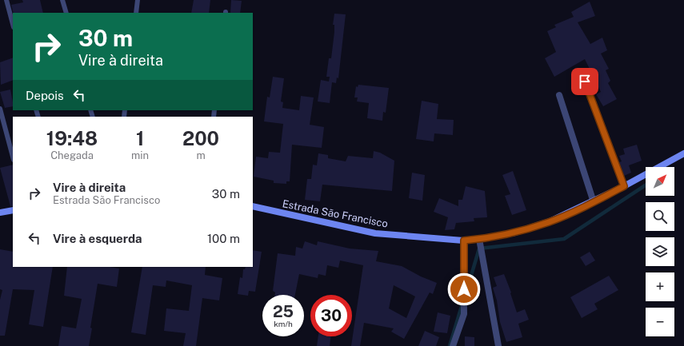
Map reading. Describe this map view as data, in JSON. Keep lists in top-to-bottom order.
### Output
{
  "streets": {
    "main road": ["Estrada São Francisco"]
  },
  "north": "top right",
  "page": {
    "turn": ["30 m", "Vire à direita"],
    "then": "Depois",
    "eta": [
      "19:48",
      "Chegada",
      "1",
      "min",
      "200",
      "m"
    ],
    "map_buttons": ["+", "−"],
    "list": [
      {
        "name": "Vire à direita",
        "note": "Estrada São Francisco",
        "value": "30 m"
      },
      {
        "name": "Vire à esquerda",
        "value": "100 m"
      }
    ],
    "speed": "25 km/h",
    "limit": "30"
  }
}
